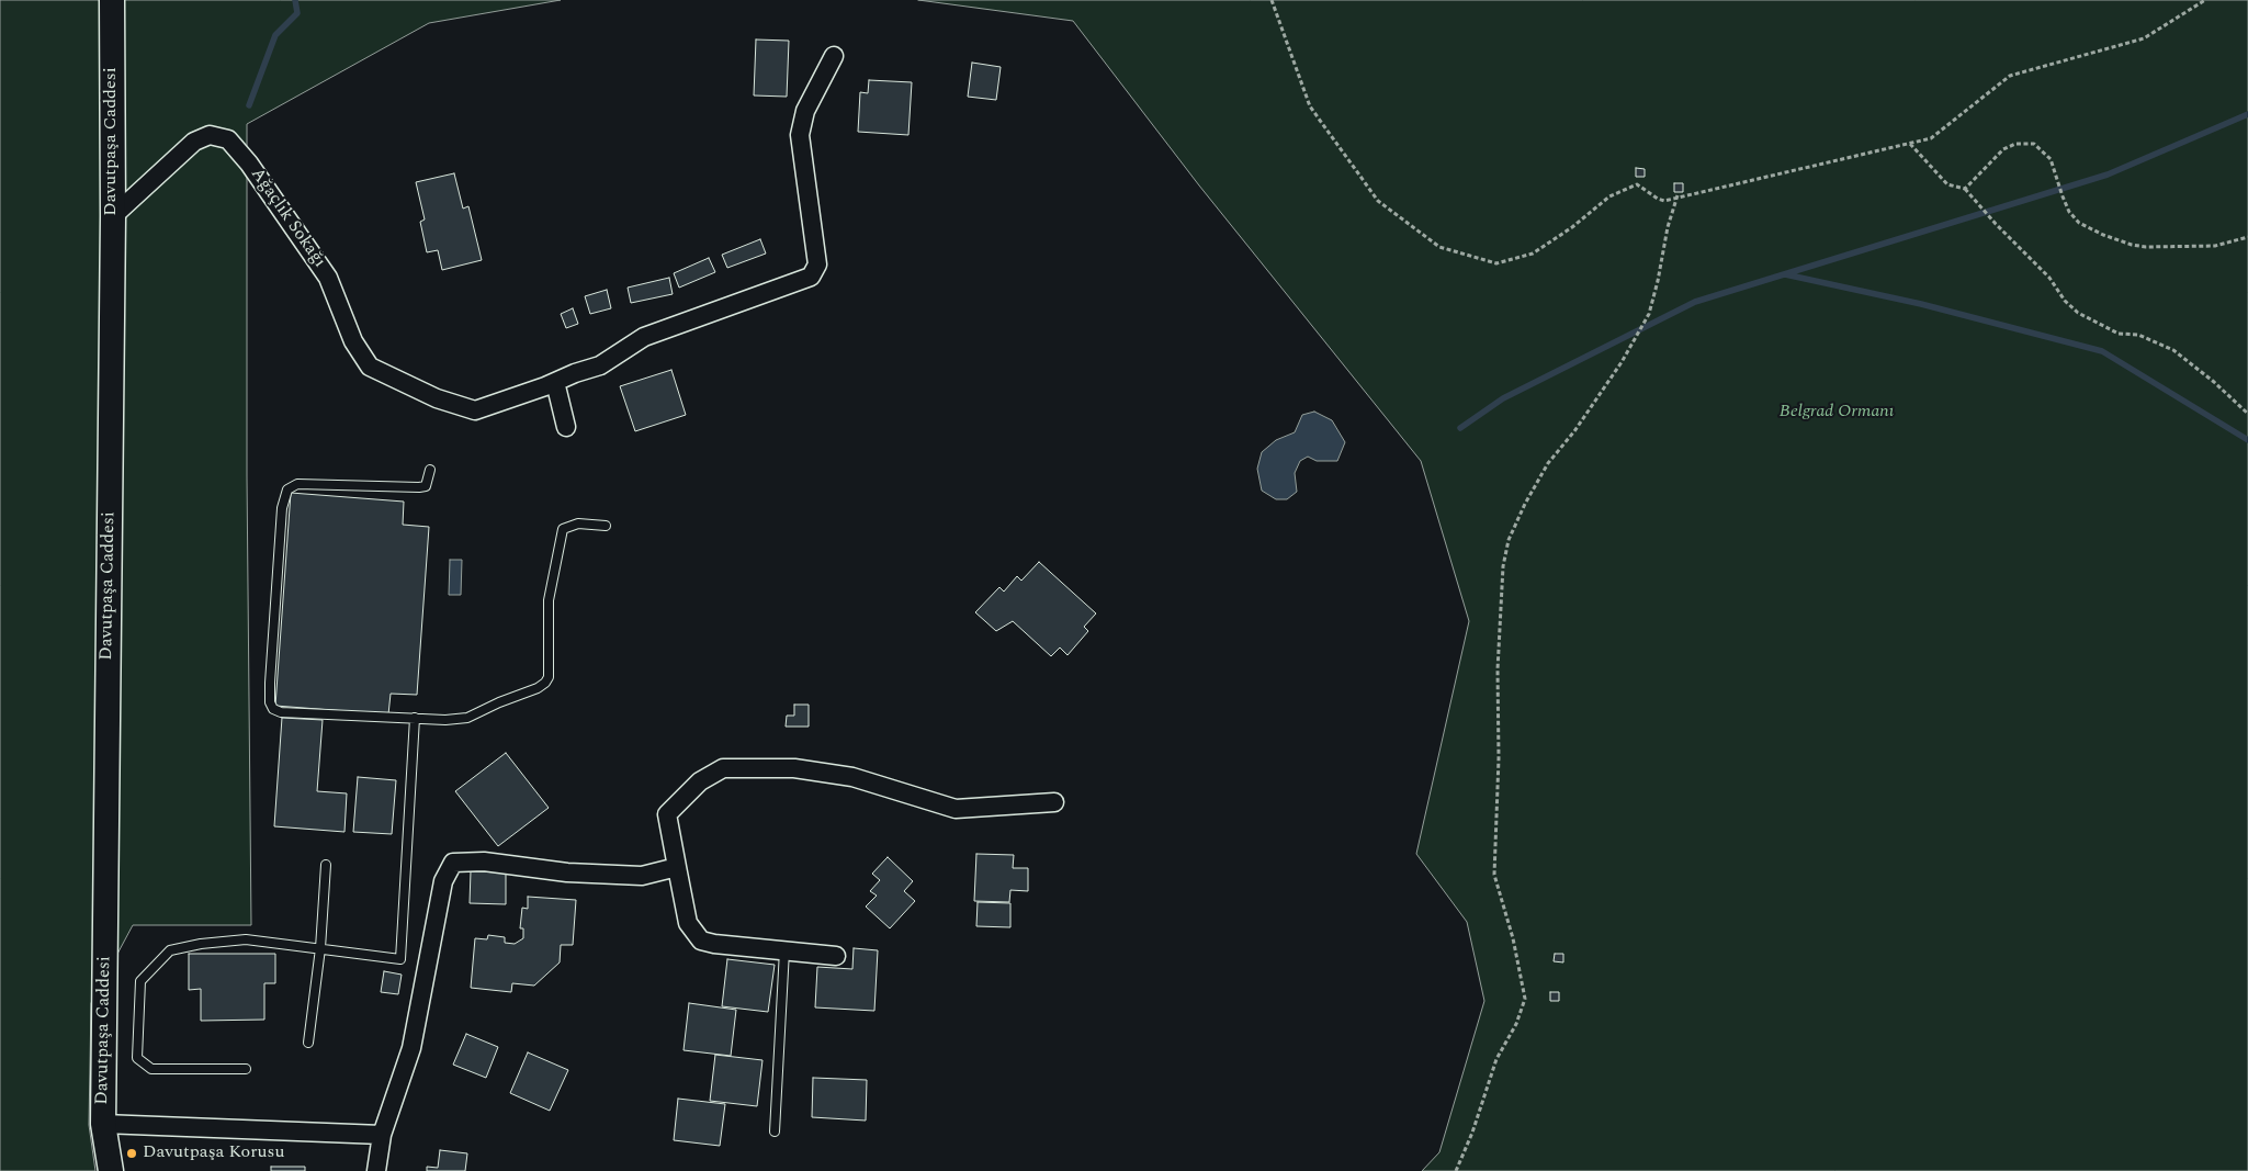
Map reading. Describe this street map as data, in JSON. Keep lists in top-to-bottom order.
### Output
{
  "streets": {
    "street": ["Davutpaşa Caddesi", "Ağaçlık Sokağı"]
  },
  "crossings": [
    ["Davutpaşa Caddesi", "Ağaçlık Sokağı"]
  ],
  "parks": ["Belgrad Ormanı"],
  "places": ["Davutpaşa Korusu"]
}
